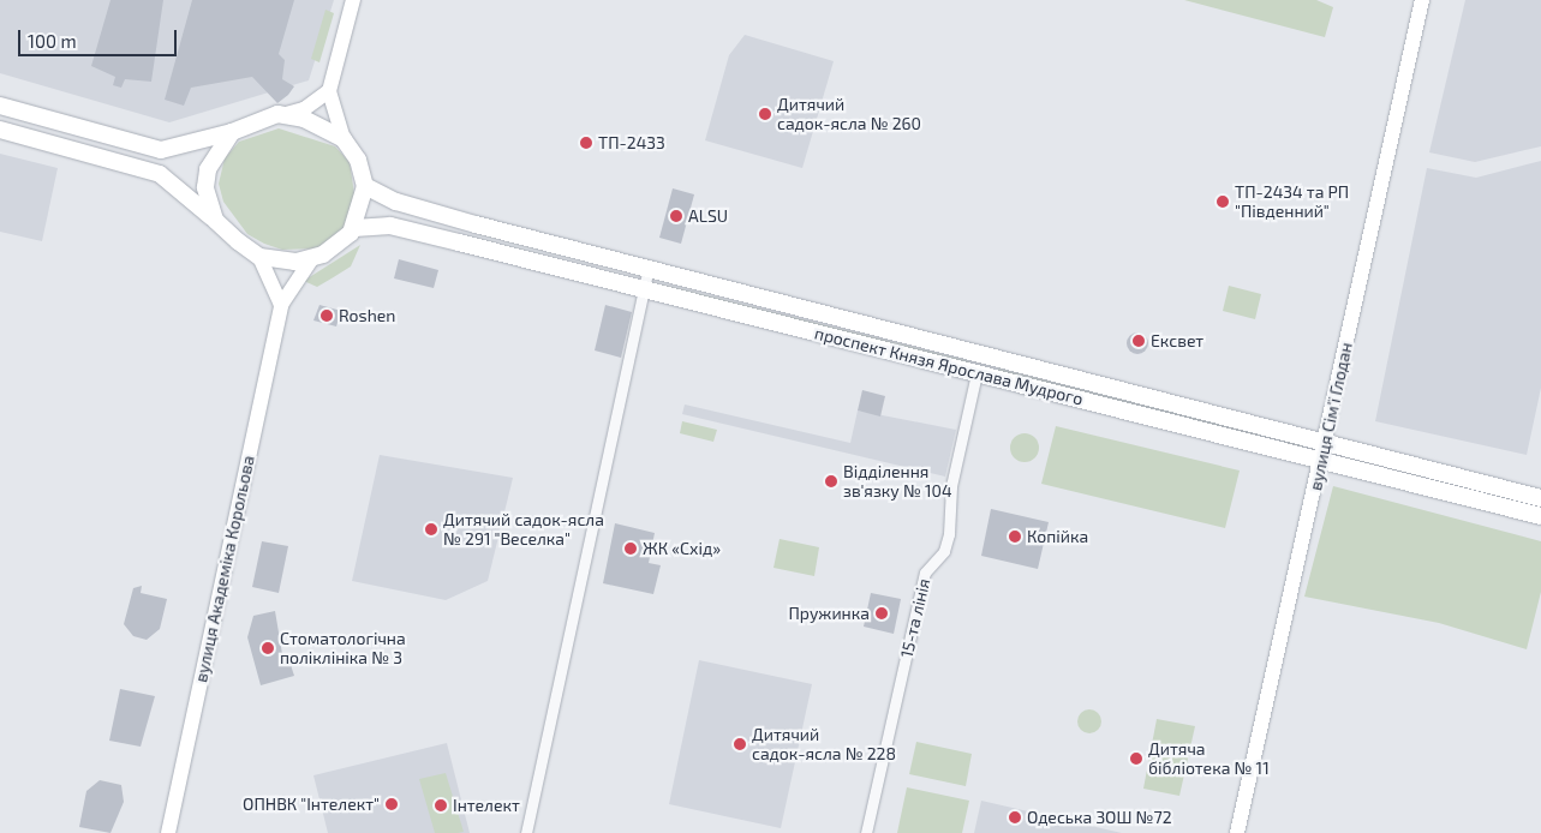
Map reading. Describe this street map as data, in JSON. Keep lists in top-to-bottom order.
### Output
{
  "streets": {
    "main road": ["проспект Князя Ярослава Мудрого"],
    "street": ["вулиця Сім'ї Глодан", "вулиця Академіка Корольова", "15-та лінія"]
  },
  "crossings": [
    ["проспект Князя Ярослава Мудрого", "вулиця Сім'ї Глодан"],
    ["проспект Князя Ярослава Мудрого", "вулиця Академіка Корольова"],
    ["проспект Князя Ярослава Мудрого", "15-та лінія"]
  ],
  "places": [
    "Дитячий садок-ясла № 260",
    "ТП-2433",
    "ТП-2434 та РП \"Південний\"",
    "ALSU",
    "Roshen",
    "Ексвет",
    "Відділення зв'язку № 104",
    "Дитячий садок-ясла № 291 \"Веселка\"",
    "Копійка",
    "ЖК «Схід»",
    "Пружинка",
    "Стоматологічна поліклініка № 3",
    "Дитячий садок-ясла № 228",
    "Дитяча бібліотека № 11",
    "ОПНВК \"Інтелект\"",
    "Інтелект",
    "Одеська ЗОШ №72"
  ],
  "scale_bar": "100 m"
}
